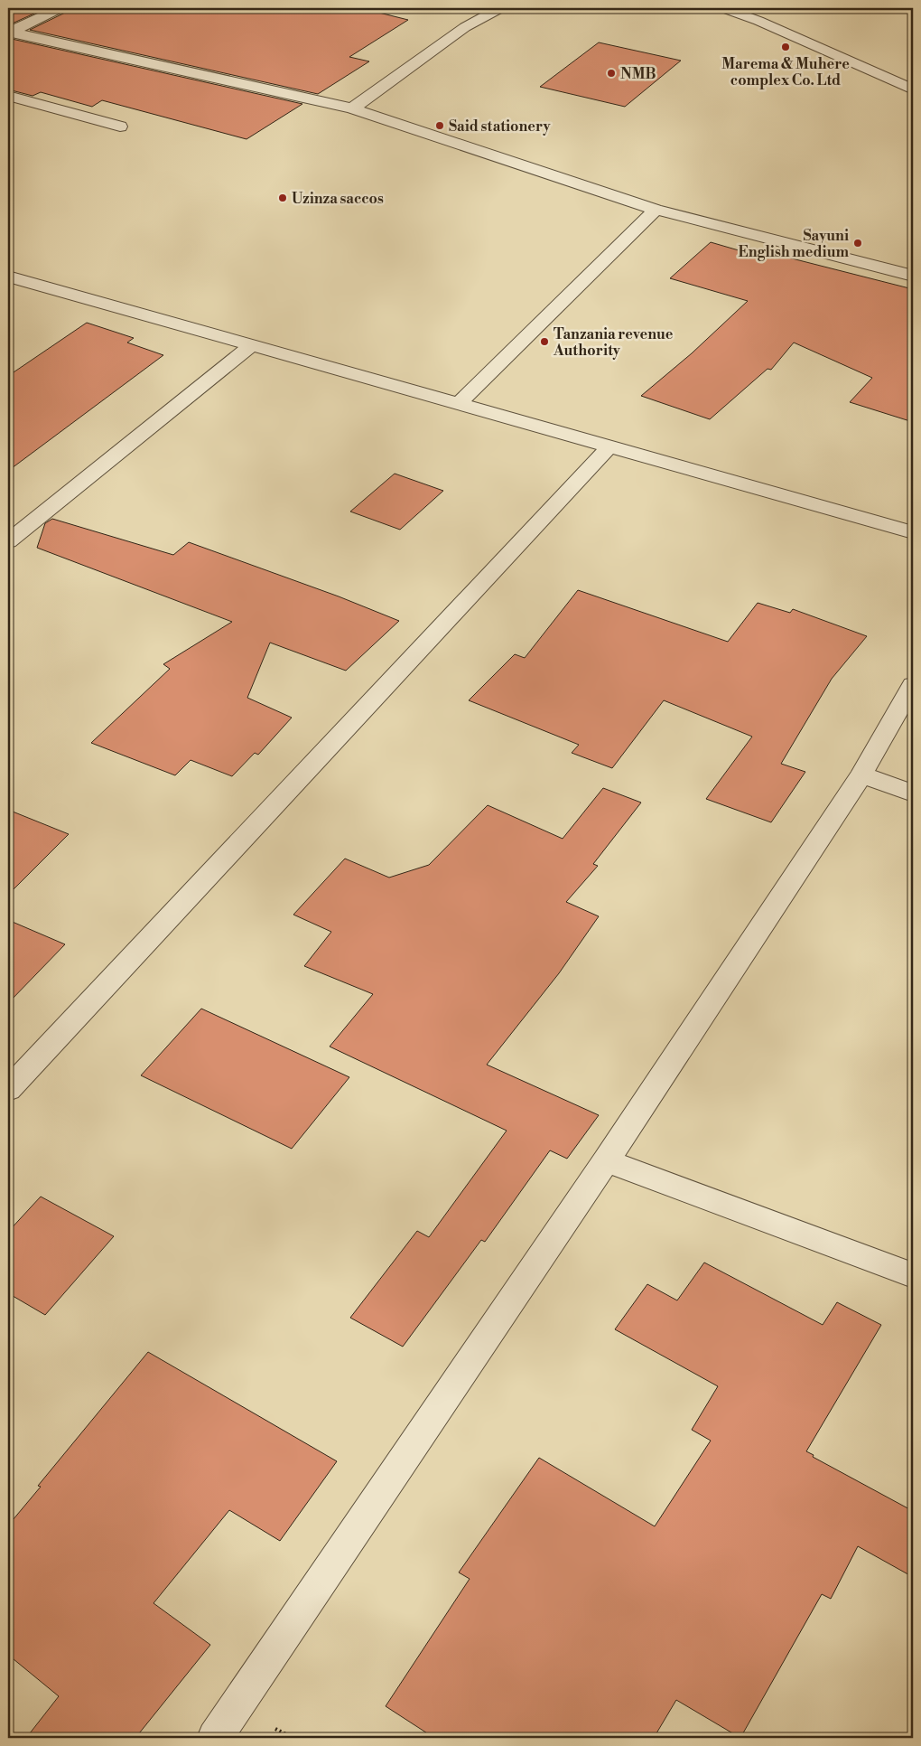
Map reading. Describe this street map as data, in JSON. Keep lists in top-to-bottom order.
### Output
{
  "places": [
    "Marema & Muhere complex Co. Ltd",
    "NMB",
    "Said stationery",
    "Uzinza saccos",
    "Sayuni English medium",
    "Tanzania revenue Authority"
  ]
}
